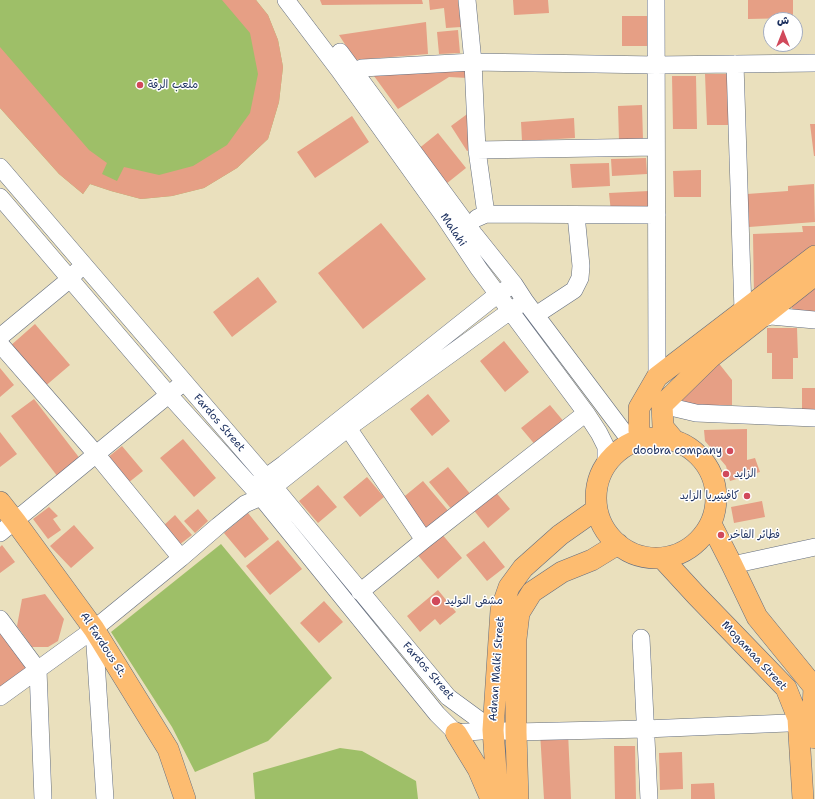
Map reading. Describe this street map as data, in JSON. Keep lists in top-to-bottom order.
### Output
{
  "streets": {
    "main road": ["Al Fardous St.", "Mogamaa Street", "Adnan Malki Street"],
    "street": ["Malahi", "Fardos Street"]
  },
  "crossings": [
    ["Malahi", "Mogamaa Street"],
    ["Malahi", "Adnan Malki Street"],
    ["Fardos Street", "Adnan Malki Street"],
    ["Mogamaa Street", "Adnan Malki Street"]
  ],
  "places": [
    "ملعب الرقة",
    "doobra company",
    "الزايد",
    "كافيتيريا الزايد",
    "فطائر الفاخر",
    "مشفى التوليد"
  ],
  "north": "top"
}
